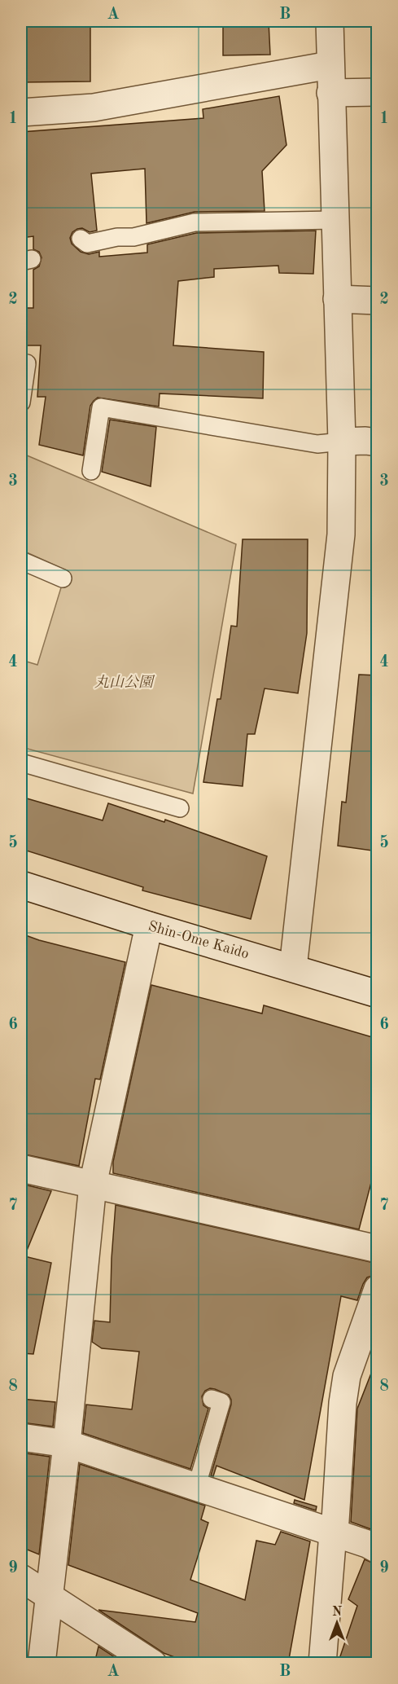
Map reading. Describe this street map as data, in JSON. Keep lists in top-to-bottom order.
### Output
{
  "streets": {
    "street": ["Shin-Ome Kaido"]
  },
  "parks": ["丸山公園"],
  "north": "top",
  "grid": {
    "columns": ["A", "B"],
    "rows": [
      "1",
      "2",
      "3",
      "4",
      "5",
      "6",
      "7",
      "8",
      "9"
    ]
  }
}
